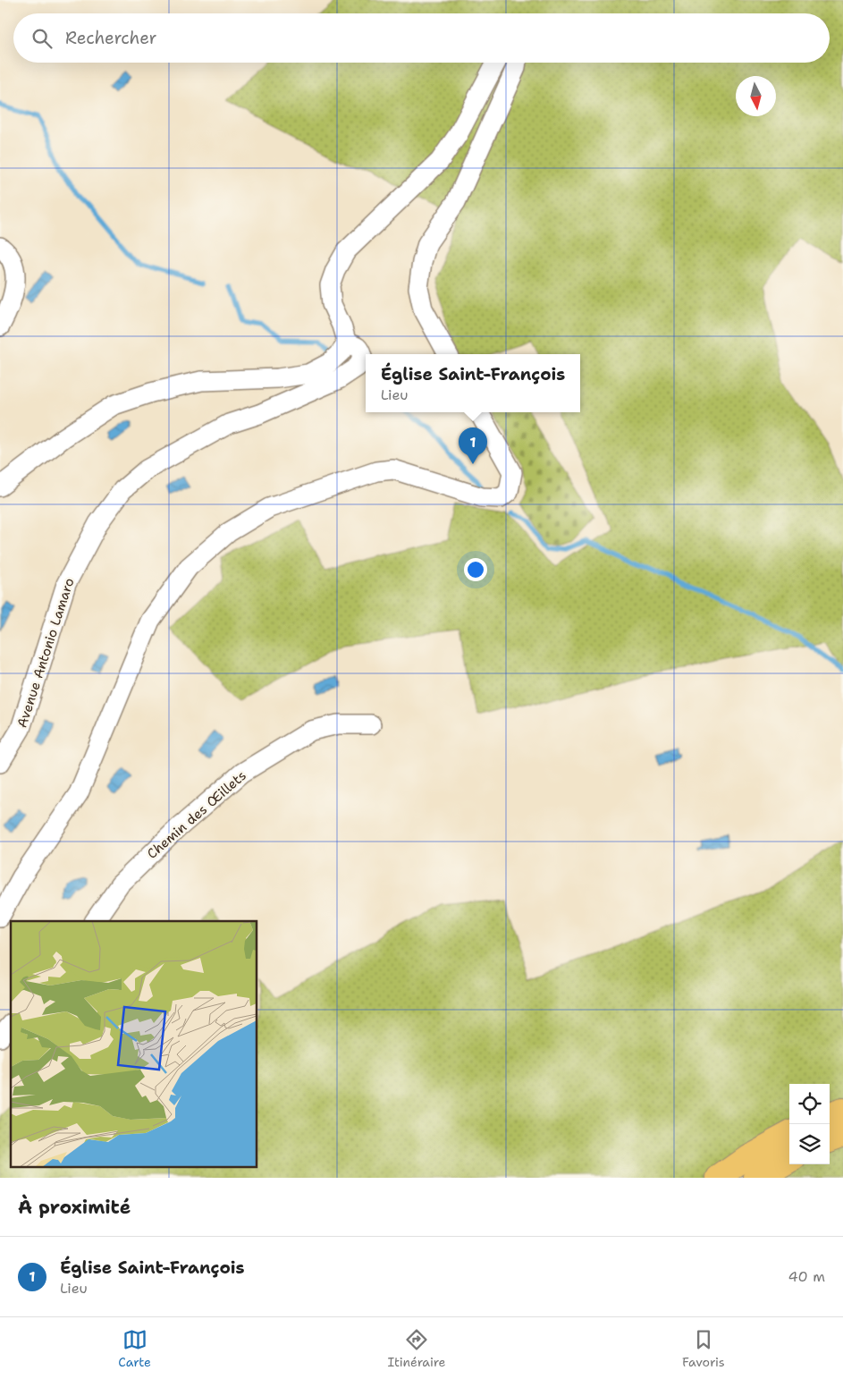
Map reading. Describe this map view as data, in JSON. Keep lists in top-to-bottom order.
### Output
{
  "streets": {
    "street": ["Avenue Antonio Lamaro", "Chemin des Œillets"]
  },
  "north": "bottom",
  "page": {
    "search": "Rechercher",
    "popup": ["Église Saint-François", "Lieu"],
    "pins": "1",
    "heading": "À proximité",
    "list": [
      {
        "mark": "1",
        "name": "Église Saint-François",
        "note": "Lieu",
        "value": "40 m"
      }
    ],
    "nav": ["Carte", "Itinéraire", "Favoris"]
  }
}
